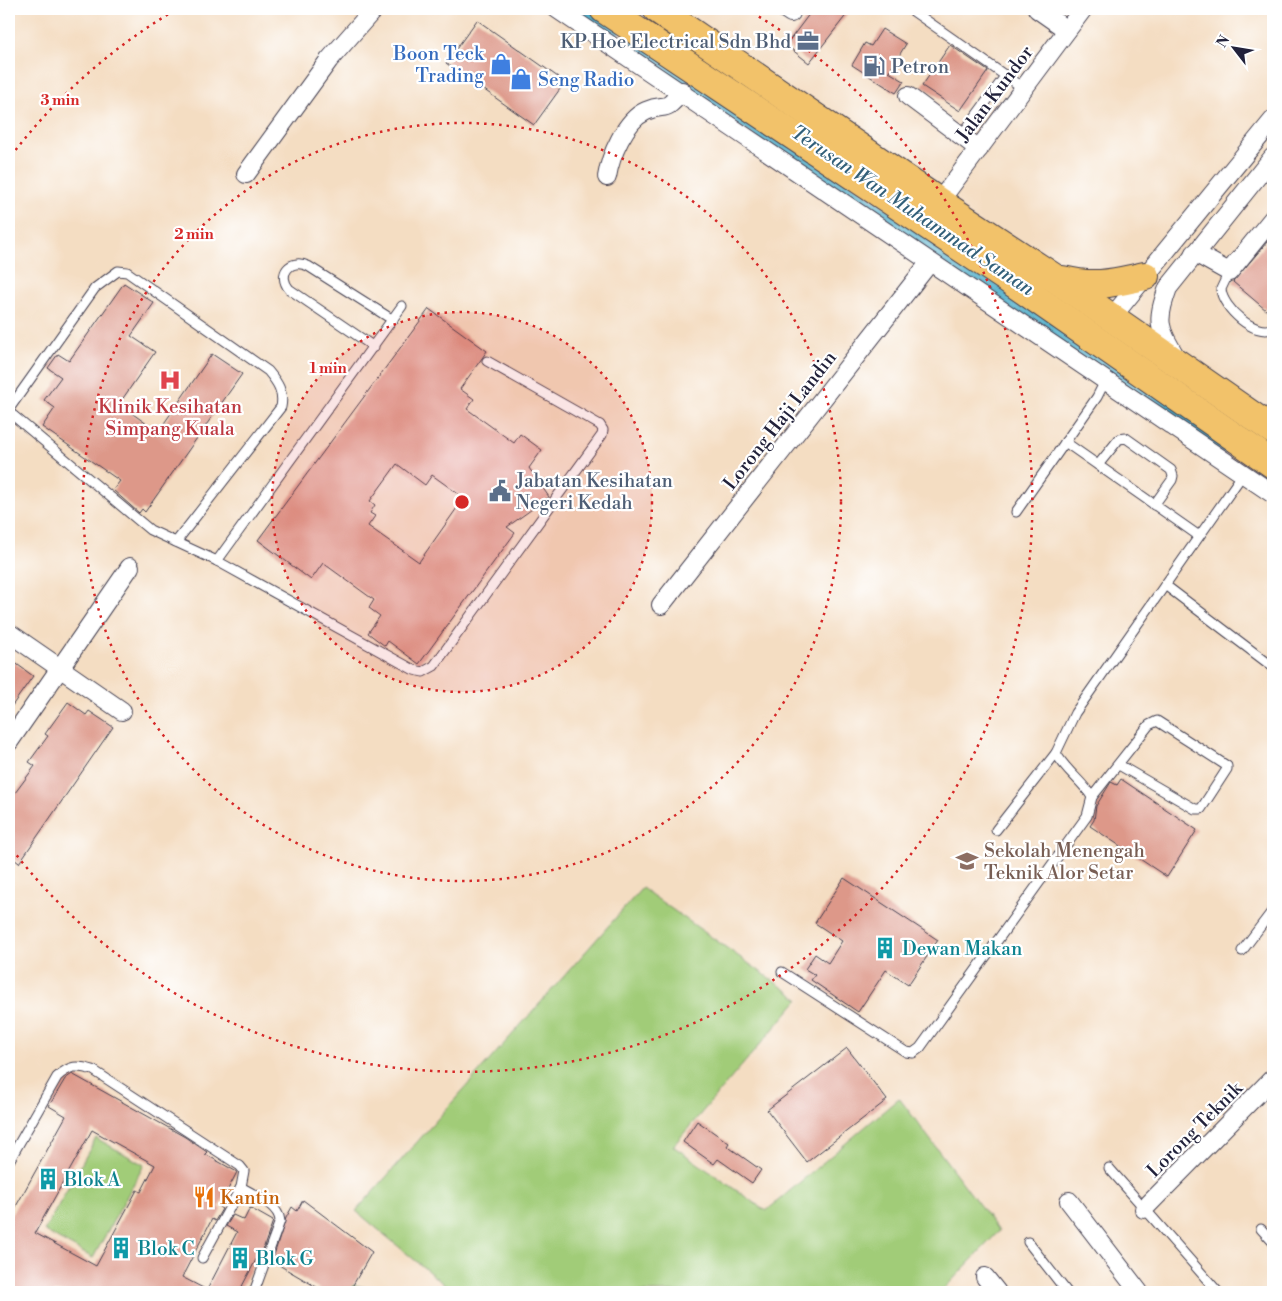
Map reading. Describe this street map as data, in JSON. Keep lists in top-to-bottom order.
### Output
{
  "streets": {
    "street": ["Jalan Kundor", "Lorong Haji Landin", "Lorong Teknik"]
  },
  "water": ["Terusan Wan Muhammad Saman"],
  "places": {
    "office": ["KP Hoe Electrical Sdn Bhd"],
    "shop": ["Boon Teck Trading", "Seng Radio"],
    "fuel station": ["Petron"],
    "hospital": ["Klinik Kesihatan Simpang Kuala"],
    "public building": ["Jabatan Kesihatan Negeri Kedah"],
    "school or university": ["Sekolah Menengah Teknik Alor Setar"],
    "building": [
      "Dewan Makan",
      "Blok A",
      "Blok C",
      "Blok G"
    ],
    "restaurant": ["Kantin"]
  },
  "north": "top left",
  "rings": ["3 min", "2 min", "1 min"]
}
